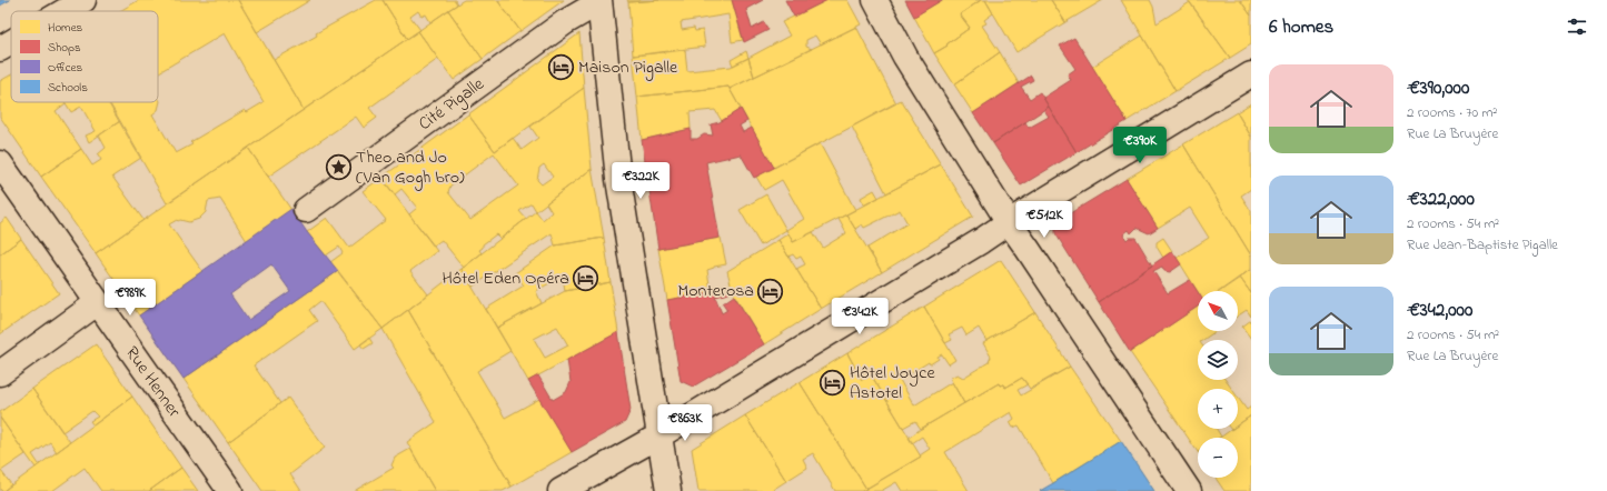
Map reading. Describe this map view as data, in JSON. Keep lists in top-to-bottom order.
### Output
{
  "streets": {
    "street": ["Cité Pigalle", "Rue Henner"]
  },
  "places": {
    "hotel": [
      "Maison Pigalle",
      "Hôtel Eden Opéra",
      "Monterosa",
      "Hôtel Joyce Astotel"
    ],
    "place": ["Theo and Jo (Van Gogh bro)"]
  },
  "legend": [
    "Homes",
    "Shops",
    "Offices",
    "Schools"
  ],
  "north": "top left",
  "page": {
    "heading": "6 homes",
    "list": [
      {
        "name": "€390,000",
        "note": "2 rooms · 70 m² · Rue La Bruyère"
      },
      {
        "name": "€322,000",
        "note": "2 rooms · 54 m² · Rue Jean-Baptiste Pigalle"
      },
      {
        "name": "€342,000",
        "note": "2 rooms · 54 m² · Rue La Bruyère"
      }
    ],
    "price": [
      "€390K",
      "€322K",
      "€512K",
      "€989K",
      "€342K",
      "€863K"
    ],
    "map_buttons": ["+", "−"]
  }
}
